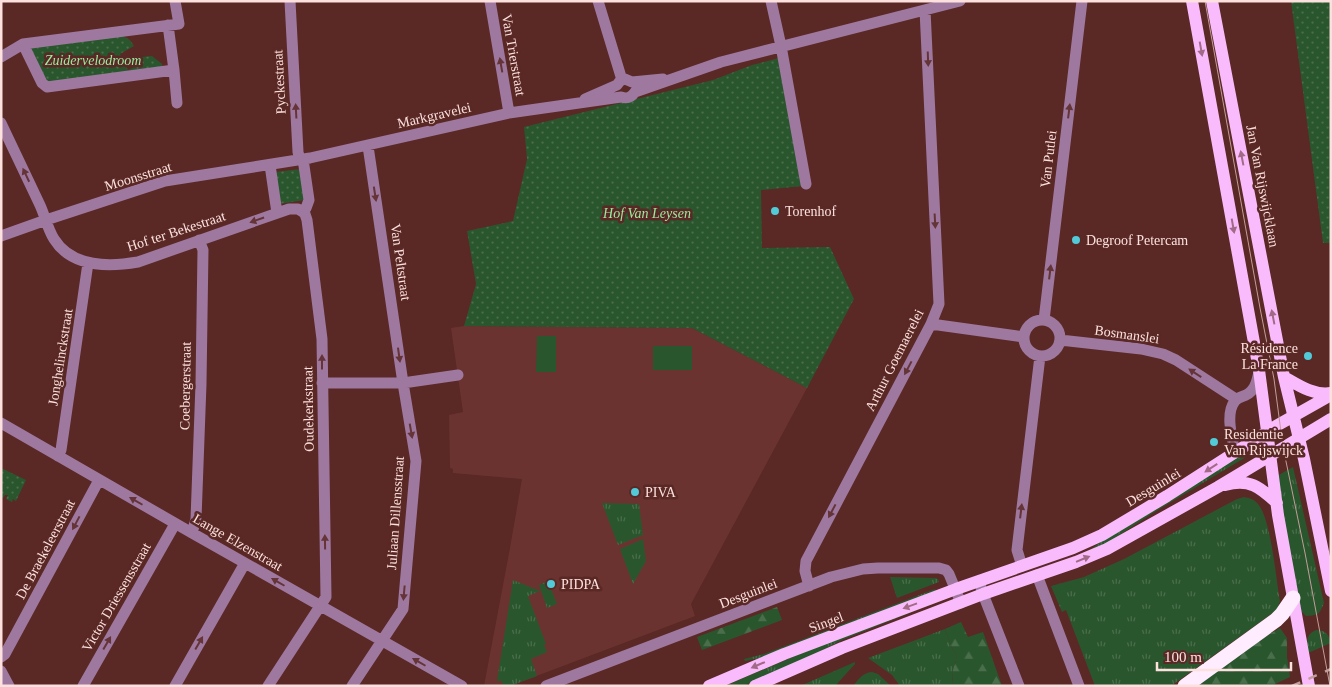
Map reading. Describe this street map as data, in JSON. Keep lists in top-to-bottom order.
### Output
{
  "streets": {
    "main road": ["Jan Van Rijswijcklaan", "Desguinlei", "Singel"],
    "street": [
      "Van Trierstraat",
      "Pyckestraat",
      "Markgravelei",
      "Van Putlei",
      "Moonsstraat",
      "Hof ter Bekestraat",
      "Van Peltstraat",
      "Bosmanslei",
      "Jonghelinckstraat",
      "Arthur Goemaerelei",
      "Coebergerstraat",
      "Oudekerkstraat",
      "Juliaan Dillensstraat",
      "Lange Elzenstraat",
      "De Braekeleerstraat",
      "Victor Driessensstraat"
    ]
  },
  "crossings": [
    ["Van Trierstraat", "Markgravelei"],
    ["Pyckestraat", "Markgravelei"],
    ["Pyckestraat", "Moonsstraat"],
    ["Pyckestraat", "Hof ter Bekestraat"],
    ["Pyckestraat", "Oudekerkstraat"],
    ["Markgravelei", "Moonsstraat"],
    ["Markgravelei", "Van Peltstraat"],
    ["Markgravelei", "Arthur Goemaerelei"],
    ["Van Putlei", "Bosmanslei"],
    ["Moonsstraat", "Hof ter Bekestraat"],
    ["Jan Van Rijswijcklaan", "Desguinlei"],
    ["Hof ter Bekestraat", "Jonghelinckstraat"],
    ["Hof ter Bekestraat", "Coebergerstraat"],
    ["Hof ter Bekestraat", "Oudekerkstraat"],
    ["Van Peltstraat", "Juliaan Dillensstraat"],
    ["Jonghelinckstraat", "Lange Elzenstraat"],
    ["Arthur Goemaerelei", "Desguinlei"],
    ["Coebergerstraat", "Lange Elzenstraat"],
    ["Oudekerkstraat", "Lange Elzenstraat"],
    ["Desguinlei", "Singel"],
    ["Juliaan Dillensstraat", "Lange Elzenstraat"],
    ["Lange Elzenstraat", "De Braekeleerstraat"],
    ["Lange Elzenstraat", "Victor Driessensstraat"]
  ],
  "one_way": [
    "Van Trierstraat",
    "Pyckestraat",
    "Van Putlei",
    "Van Peltstraat",
    "Bosmanslei",
    "Arthur Goemaerelei",
    "Oudekerkstraat",
    "Juliaan Dillensstraat",
    "Lange Elzenstraat",
    "De Braekeleerstraat"
  ],
  "parks": ["Zuidervelodroom", "Hof Van Leysen"],
  "places": [
    "Torenhof",
    "Degroof Petercam",
    "Résidence La France",
    "Residentie Van Rijswijck",
    "PIVA",
    "PIDPA"
  ],
  "scale_bar": "100 m"
}
